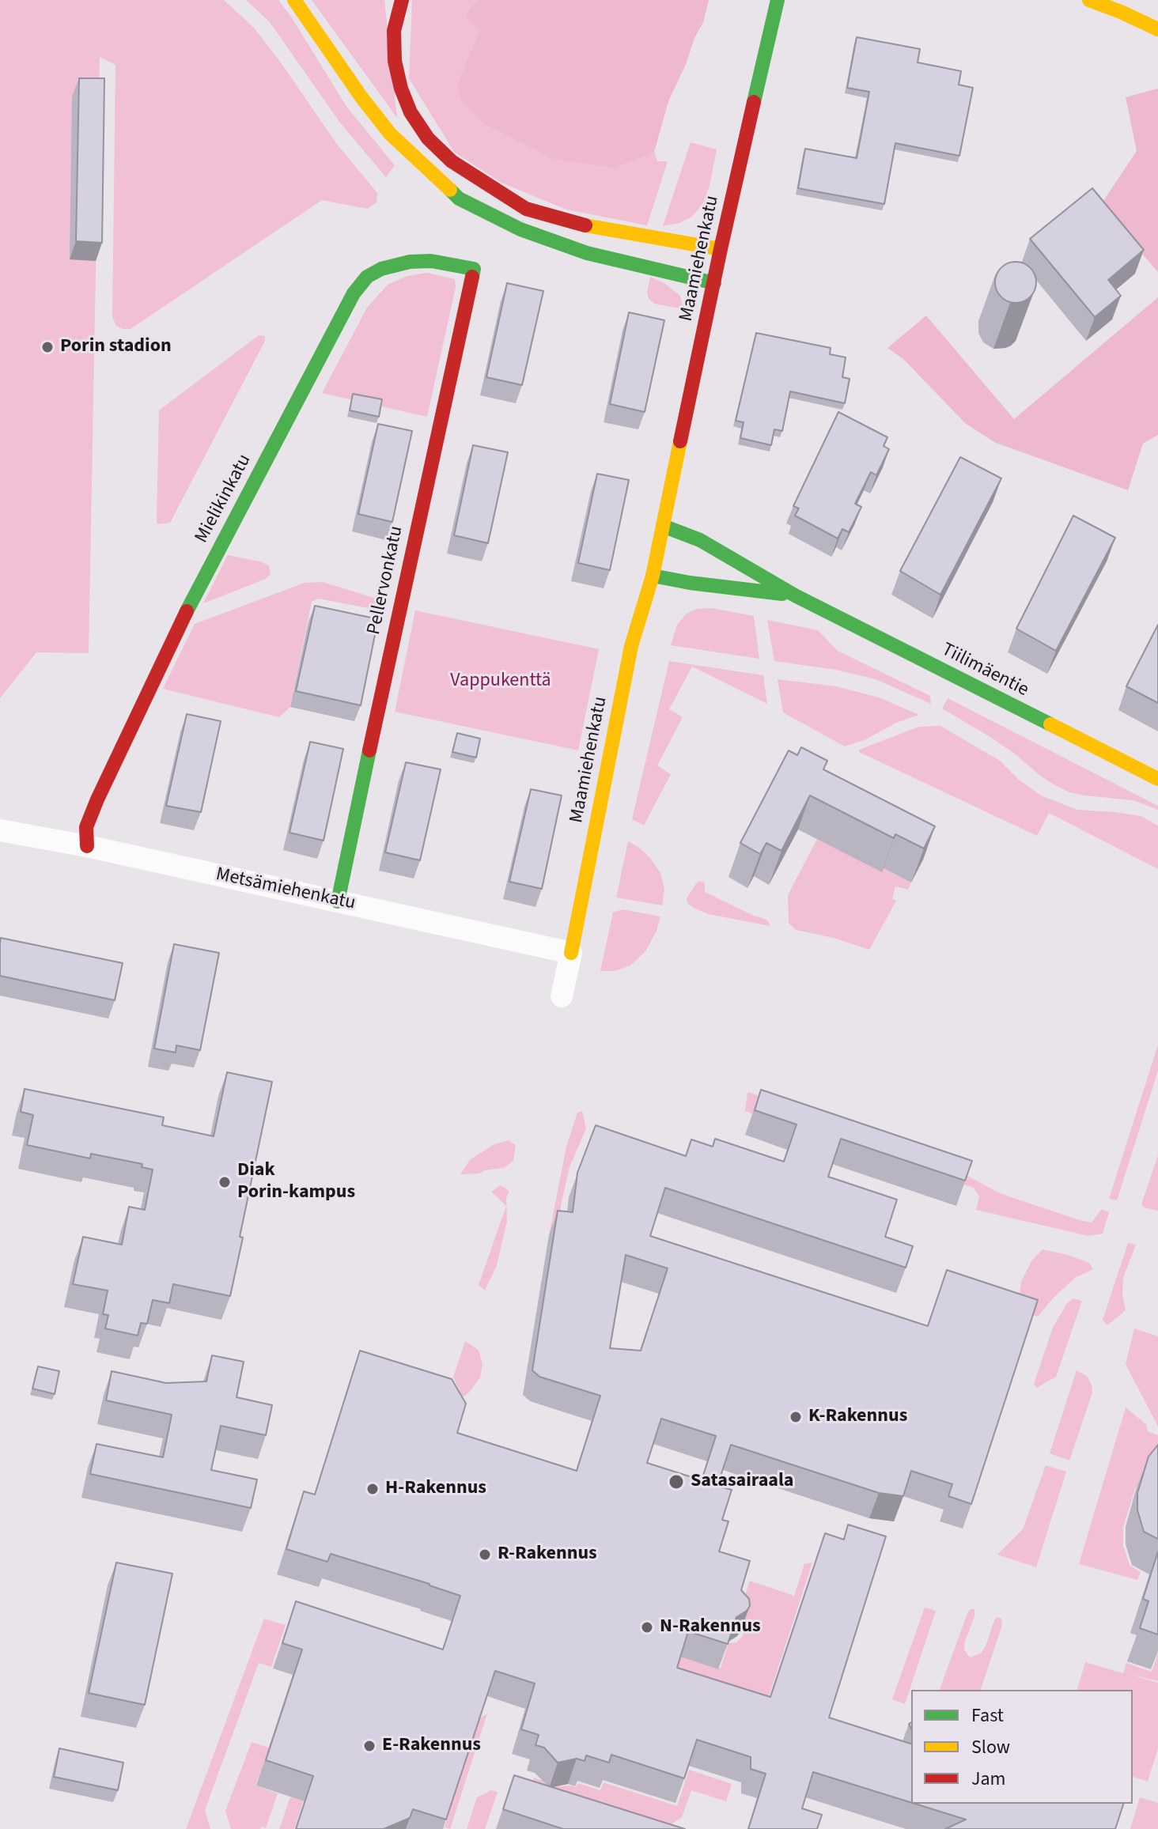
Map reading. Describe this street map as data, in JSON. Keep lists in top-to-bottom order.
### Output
{
  "streets": {
    "main road": [
      "Maamiehenkatu",
      "Mielikinkatu",
      "Pellervonkatu",
      "Tiilimäentie"
    ],
    "street": ["Metsämiehenkatu"]
  },
  "crossings": [
    ["Maamiehenkatu", "Tiilimäentie"],
    ["Maamiehenkatu", "Metsämiehenkatu"],
    ["Mielikinkatu", "Pellervonkatu"],
    ["Mielikinkatu", "Metsämiehenkatu"],
    ["Pellervonkatu", "Metsämiehenkatu"]
  ],
  "parks": ["Vappukenttä"],
  "places": [
    "Porin stadion",
    "Diak Porin-kampus",
    "K-Rakennus",
    "Satasairaala",
    "H-Rakennus",
    "R-Rakennus",
    "N-Rakennus",
    "E-Rakennus"
  ],
  "legend": ["Fast", "Slow", "Jam"]
}
